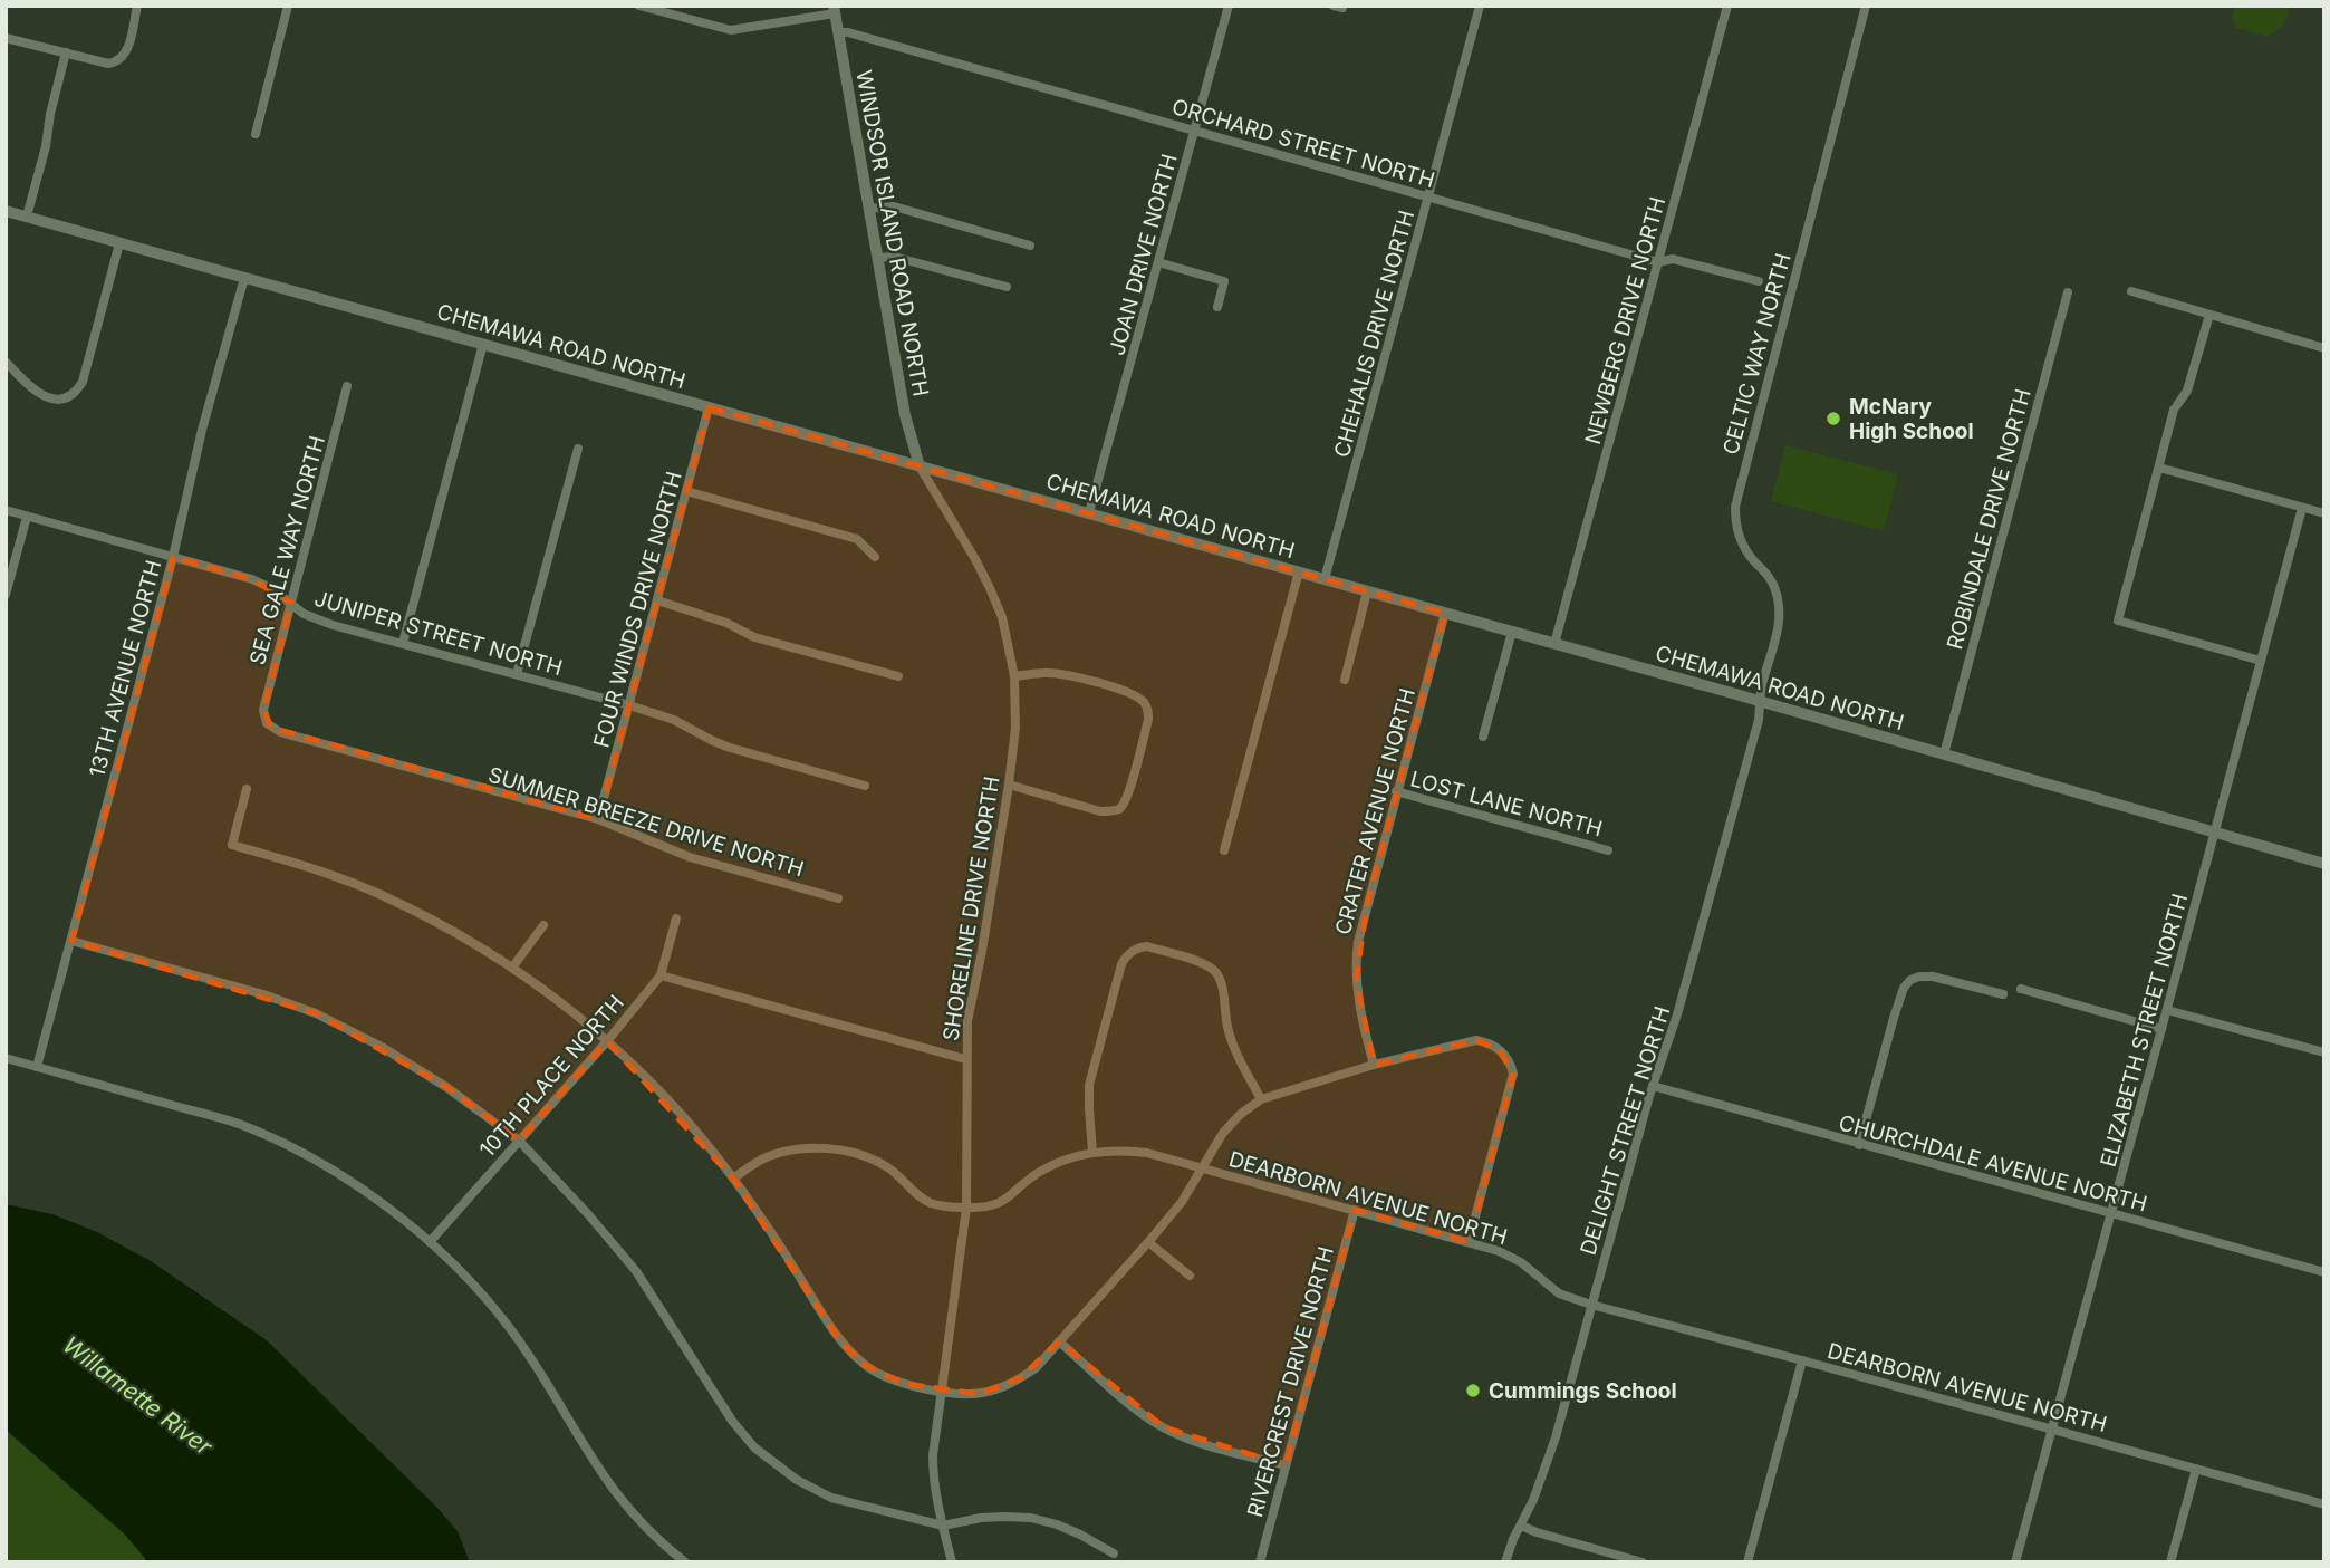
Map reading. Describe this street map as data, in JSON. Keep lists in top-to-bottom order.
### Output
{
  "streets": {
    "street": [
      "ORCHARD STREET NORTH",
      "WINDSOR ISLAND ROAD NORTH",
      "JOAN DRIVE NORTH",
      "NEWBERG DRIVE NORTH",
      "CHEHALIS DRIVE NORTH",
      "CHEMAWA ROAD NORTH",
      "CELTIC WAY NORTH",
      "ROBINDALE DRIVE NORTH",
      "SEA GALE WAY NORTH",
      "FOUR WINDS DRIVE NORTH",
      "JUNIPER STREET NORTH",
      "13TH AVENUE NORTH",
      "LOST LANE NORTH",
      "CRATER AVENUE NORTH",
      "SUMMER BREEZE DRIVE NORTH",
      "SHORELINE DRIVE NORTH",
      "ELIZABETH STREET NORTH",
      "10TH PLACE NORTH",
      "DELIGHT STREET NORTH",
      "CHURCHDALE AVENUE NORTH",
      "DEARBORN AVENUE NORTH",
      "RIVERCREST DRIVE NORTH"
    ]
  },
  "crossings": [
    ["ORCHARD STREET NORTH", "WINDSOR ISLAND ROAD NORTH"],
    ["ORCHARD STREET NORTH", "JOAN DRIVE NORTH"],
    ["ORCHARD STREET NORTH", "NEWBERG DRIVE NORTH"],
    ["ORCHARD STREET NORTH", "CHEHALIS DRIVE NORTH"],
    ["WINDSOR ISLAND ROAD NORTH", "CHEMAWA ROAD NORTH"],
    ["WINDSOR ISLAND ROAD NORTH", "SHORELINE DRIVE NORTH"],
    ["JOAN DRIVE NORTH", "CHEMAWA ROAD NORTH"],
    ["NEWBERG DRIVE NORTH", "CHEMAWA ROAD NORTH"],
    ["CHEHALIS DRIVE NORTH", "CHEMAWA ROAD NORTH"],
    ["CHEMAWA ROAD NORTH", "CELTIC WAY NORTH"],
    ["CHEMAWA ROAD NORTH", "ROBINDALE DRIVE NORTH"],
    ["CHEMAWA ROAD NORTH", "FOUR WINDS DRIVE NORTH"],
    ["CHEMAWA ROAD NORTH", "13TH AVENUE NORTH"],
    ["CHEMAWA ROAD NORTH", "CRATER AVENUE NORTH"],
    ["CHEMAWA ROAD NORTH", "SHORELINE DRIVE NORTH"],
    ["CHEMAWA ROAD NORTH", "ELIZABETH STREET NORTH"],
    ["CHEMAWA ROAD NORTH", "DELIGHT STREET NORTH"],
    ["CELTIC WAY NORTH", "DELIGHT STREET NORTH"],
    ["SEA GALE WAY NORTH", "JUNIPER STREET NORTH"],
    ["SEA GALE WAY NORTH", "SUMMER BREEZE DRIVE NORTH"],
    ["FOUR WINDS DRIVE NORTH", "JUNIPER STREET NORTH"],
    ["FOUR WINDS DRIVE NORTH", "SUMMER BREEZE DRIVE NORTH"],
    ["JUNIPER STREET NORTH", "13TH AVENUE NORTH"],
    ["LOST LANE NORTH", "CRATER AVENUE NORTH"],
    ["SHORELINE DRIVE NORTH", "DEARBORN AVENUE NORTH"],
    ["ELIZABETH STREET NORTH", "CHURCHDALE AVENUE NORTH"],
    ["ELIZABETH STREET NORTH", "DEARBORN AVENUE NORTH"],
    ["DELIGHT STREET NORTH", "CHURCHDALE AVENUE NORTH"],
    ["DELIGHT STREET NORTH", "DEARBORN AVENUE NORTH"],
    ["DEARBORN AVENUE NORTH", "RIVERCREST DRIVE NORTH"]
  ],
  "water": ["Willamette River"],
  "places": ["McNary High School", "Cummings School"]
}
